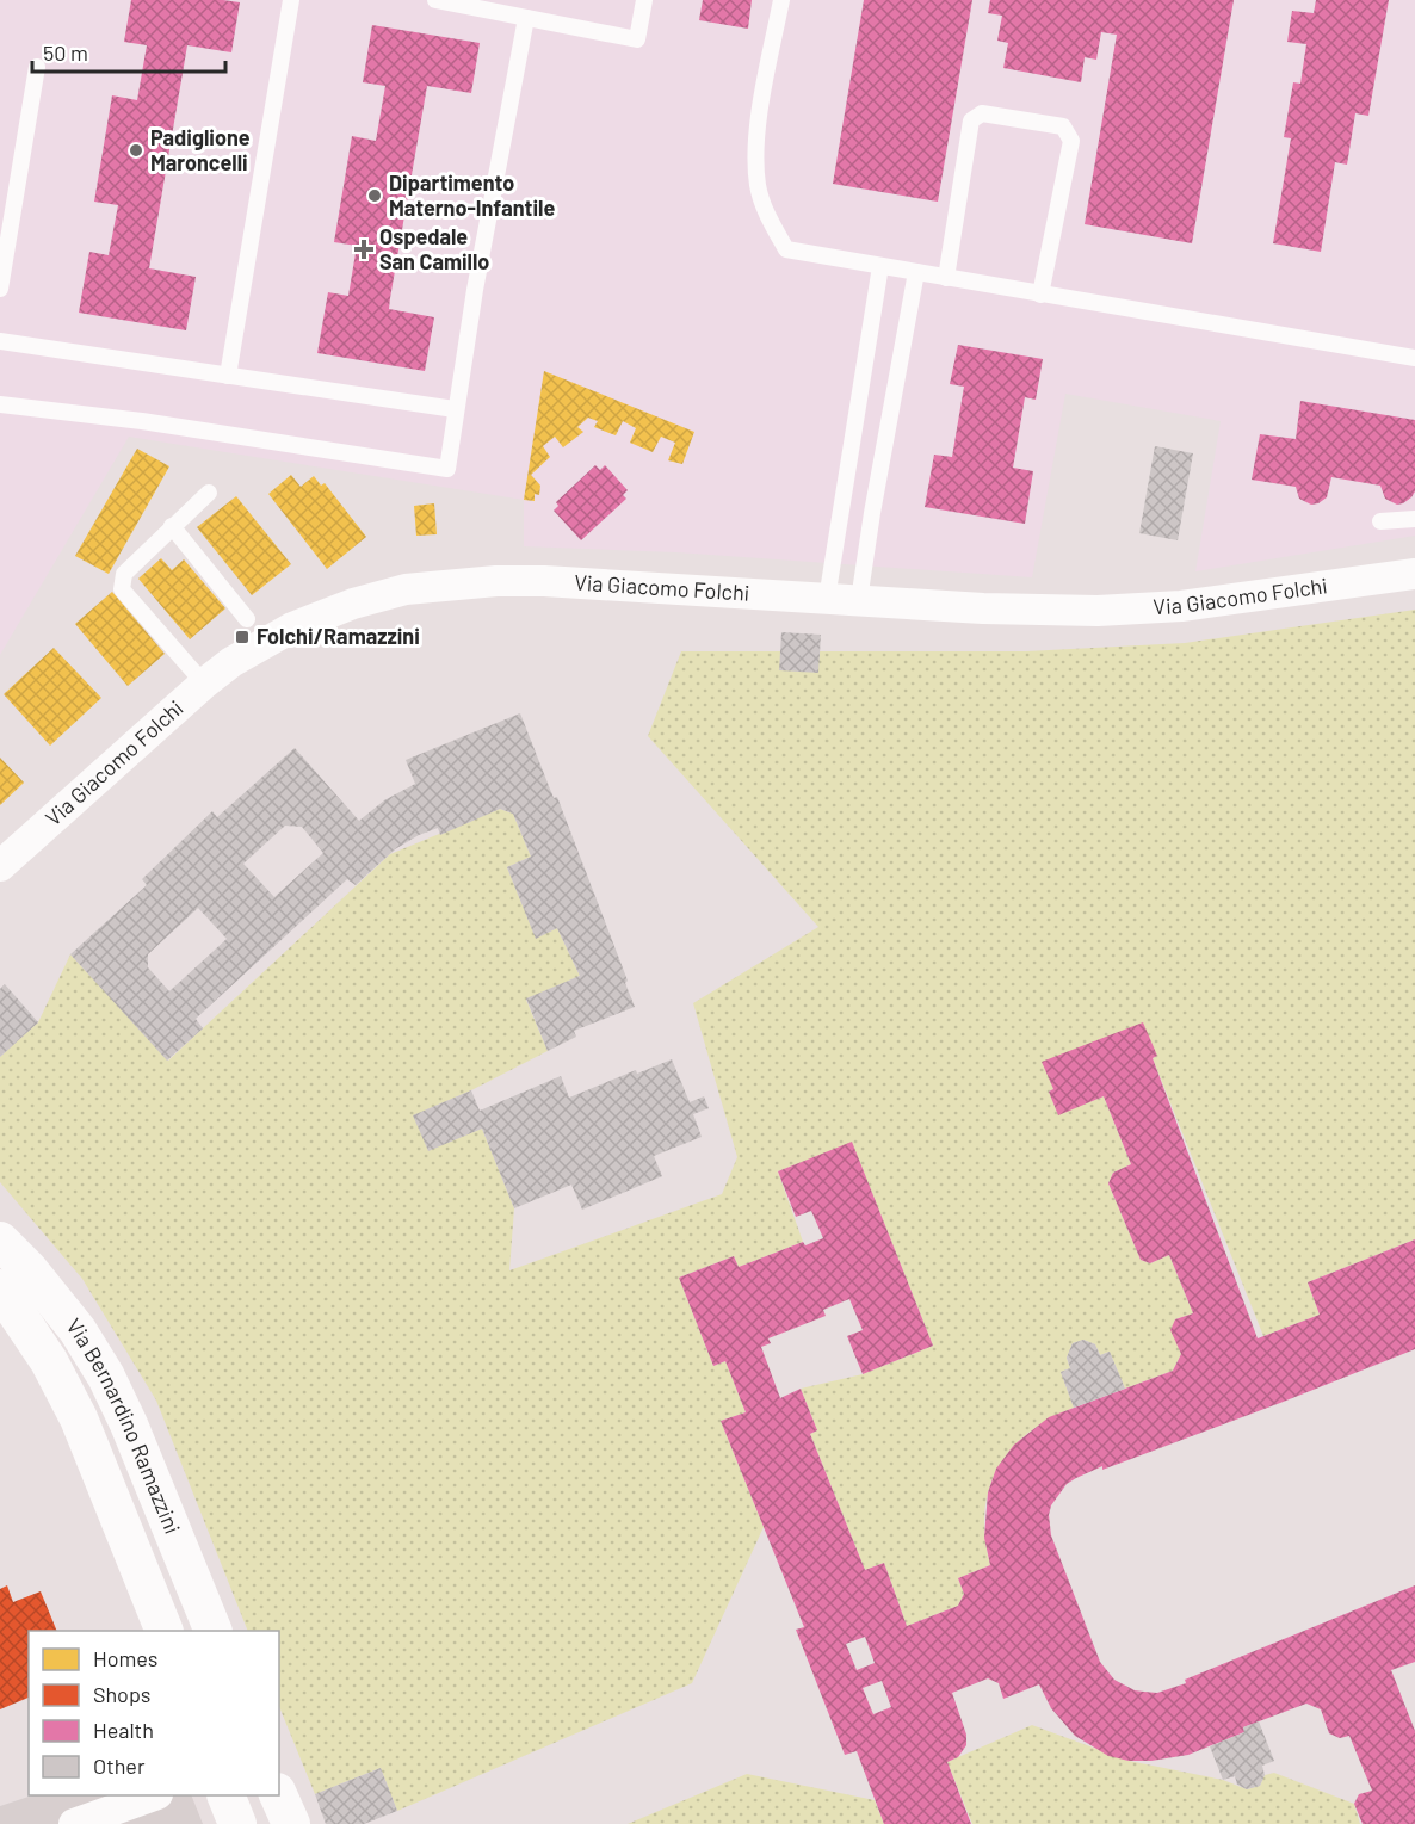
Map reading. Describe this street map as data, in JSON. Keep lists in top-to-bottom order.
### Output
{
  "streets": {
    "street": ["Via Giacomo Folchi", "Via Bernardino Ramazzini"]
  },
  "places": {
    "other": ["Padiglione Maroncelli", "Dipartimento Materno-Infantile"],
    "health": ["Ospedale San Camillo"],
    "transit": ["Folchi/Ramazzini"]
  },
  "legend": [
    "Homes",
    "Shops",
    "Health",
    "Other"
  ],
  "scale_bar": "50 m"
}
